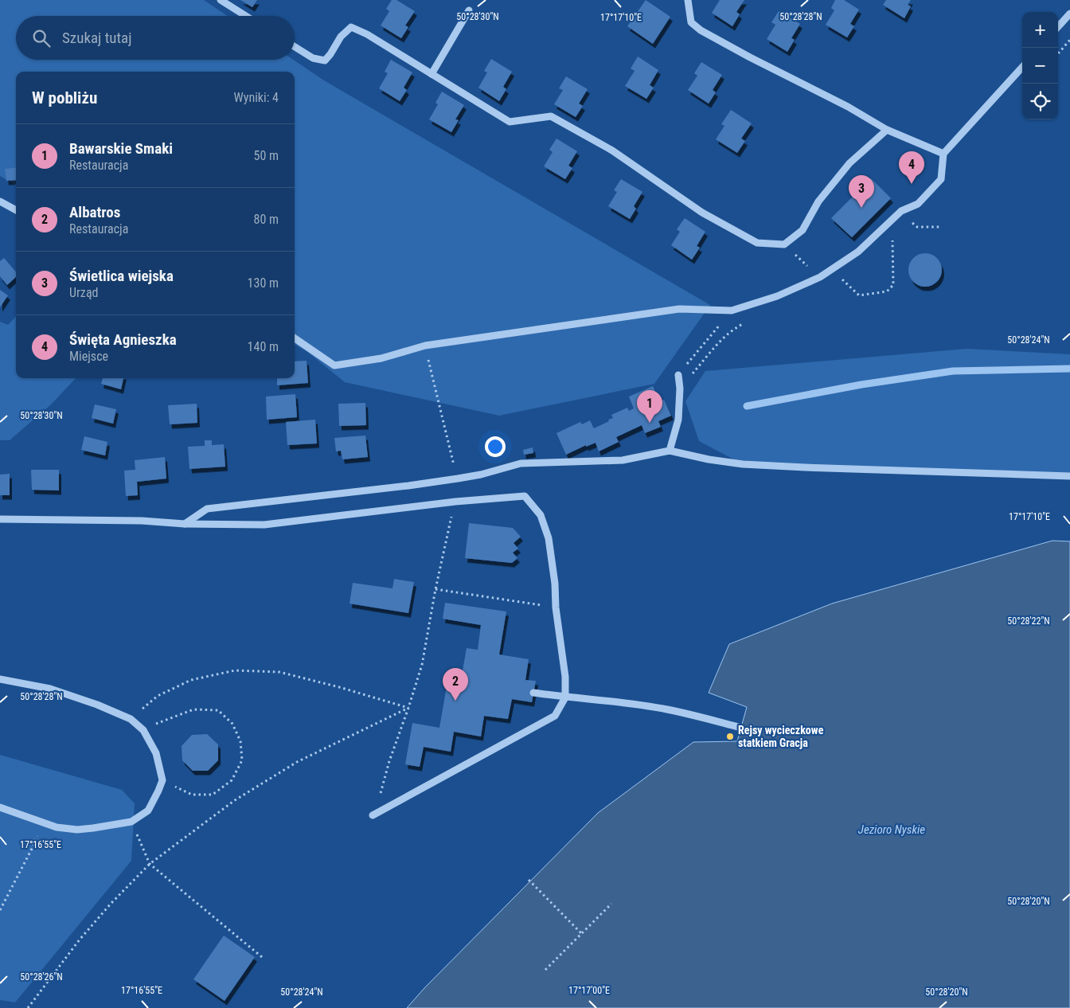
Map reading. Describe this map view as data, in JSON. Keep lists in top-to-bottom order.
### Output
{
  "water": ["Jezioro Nyskie"],
  "places": ["Rejsy wycieczkowe statkiem Gracja"],
  "page": {
    "map_buttons": ["+", "−"],
    "search": "Szukaj tutaj",
    "heading": ["W pobliżu", "Wyniki: 4"],
    "list": [
      {
        "mark": "1",
        "name": "Bawarskie Smaki",
        "note": "Restauracja",
        "value": "50 m"
      },
      {
        "mark": "2",
        "name": "Albatros",
        "note": "Restauracja",
        "value": "80 m"
      },
      {
        "mark": "3",
        "name": "Świetlica wiejska",
        "note": "Urząd",
        "value": "130 m"
      },
      {
        "mark": "4",
        "name": "Święta Agnieszka",
        "note": "Miejsce",
        "value": "140 m"
      }
    ],
    "pins": [
      "4",
      "3",
      "1",
      "2"
    ]
  },
  "coordinates": [
    "50°28'28\"N",
    "50°28'30\"N",
    "17°17'10\"E",
    "50°28'24\"N",
    "50°28'22\"N",
    "17°16'55\"E",
    "50°28'20\"N",
    "50°28'26\"N",
    "17°17'00\"E"
  ]
}
